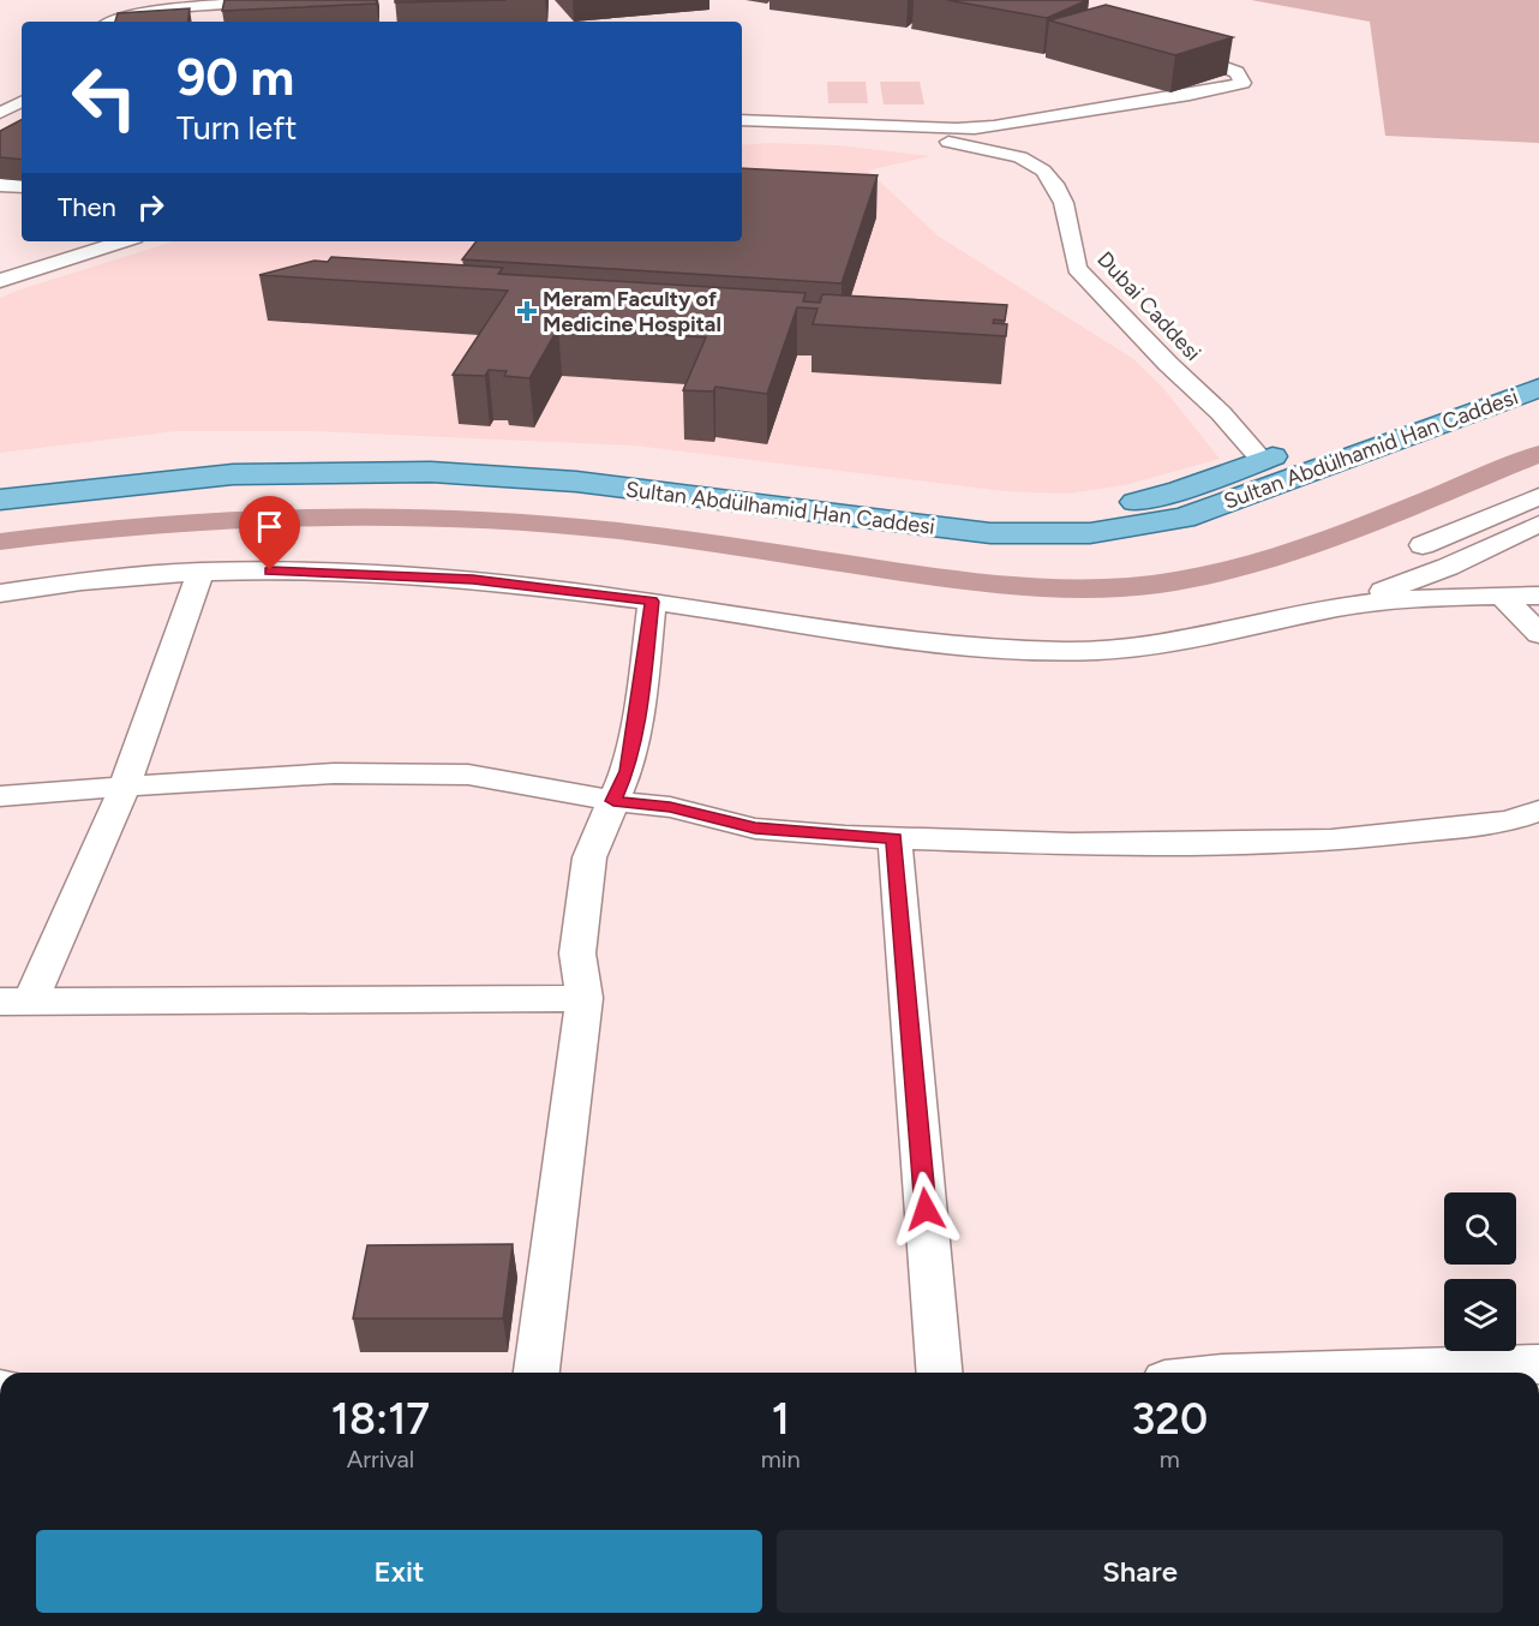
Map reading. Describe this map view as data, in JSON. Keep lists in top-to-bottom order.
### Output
{
  "streets": {
    "main road": ["Sultan Abdülhamid Han Caddesi"],
    "street": ["Dubai Caddesi"]
  },
  "crossings": [
    ["Dubai Caddesi", "Sultan Abdülhamid Han Caddesi"]
  ],
  "places": {
    "health": ["Meram Faculty of Medicine Hospital"]
  },
  "page": {
    "turn": ["90 m", "Turn left"],
    "then": "Then",
    "eta": [
      "18:17",
      "Arrival",
      "1",
      "min",
      "320",
      "m"
    ],
    "buttons": ["Exit", "Share"]
  }
}
